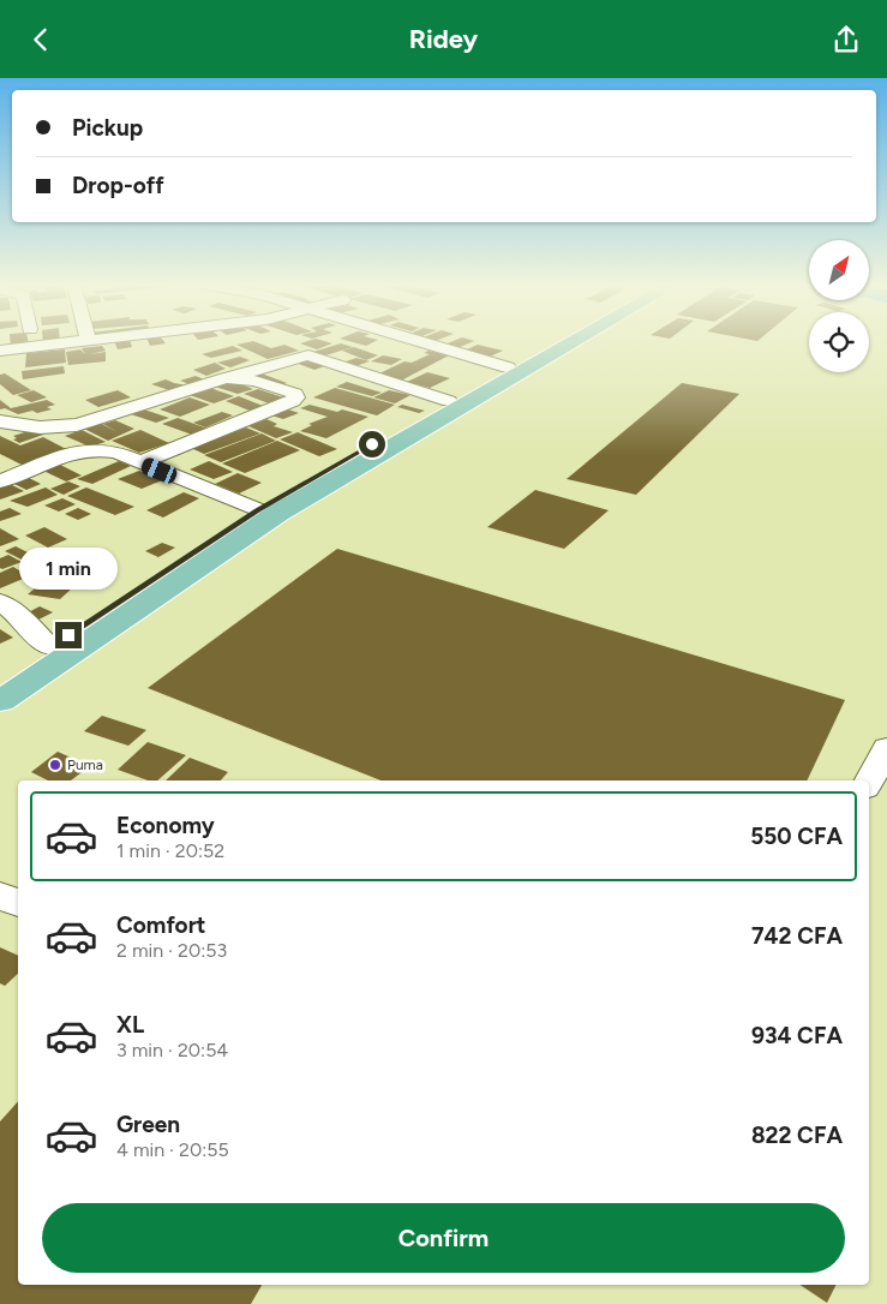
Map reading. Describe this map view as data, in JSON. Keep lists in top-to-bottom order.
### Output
{
  "places": ["Puma"],
  "north": "top right",
  "page": {
    "header": "Ridey",
    "banner": ["Pickup", "Drop-off"],
    "bubble": "1 min",
    "list": [
      {
        "name": "Economy",
        "note": "1 min · 20:52",
        "value": "550 CFA"
      },
      {
        "name": "Comfort",
        "note": "2 min · 20:53",
        "value": "742 CFA"
      },
      {
        "name": "XL",
        "note": "3 min · 20:54",
        "value": "934 CFA"
      },
      {
        "name": "Green",
        "note": "4 min · 20:55",
        "value": "822 CFA"
      }
    ],
    "buttons": "Confirm"
  }
}
